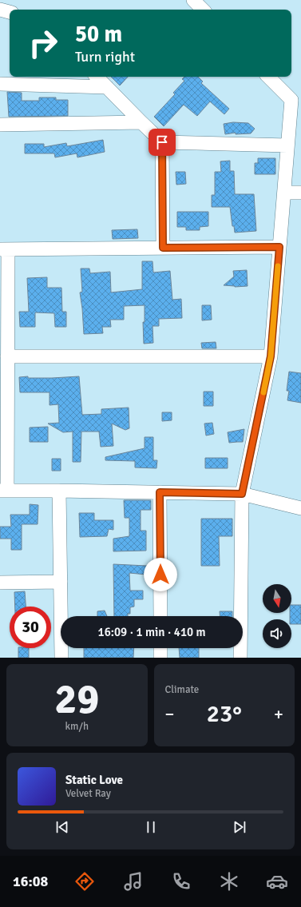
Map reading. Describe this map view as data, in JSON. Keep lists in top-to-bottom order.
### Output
{
  "north": "bottom",
  "page": {
    "turn": ["50 m", "Turn right"],
    "limit": "30",
    "trip": "16:09 · 1 min · 410 m",
    "tile": [
      ["29", "km/h"],
      "Climate"
    ],
    "heat": ["−", "23°", "+"],
    "song": ["Static Love", "Velvet Ray"],
    "tabs": "16:08"
  }
}
